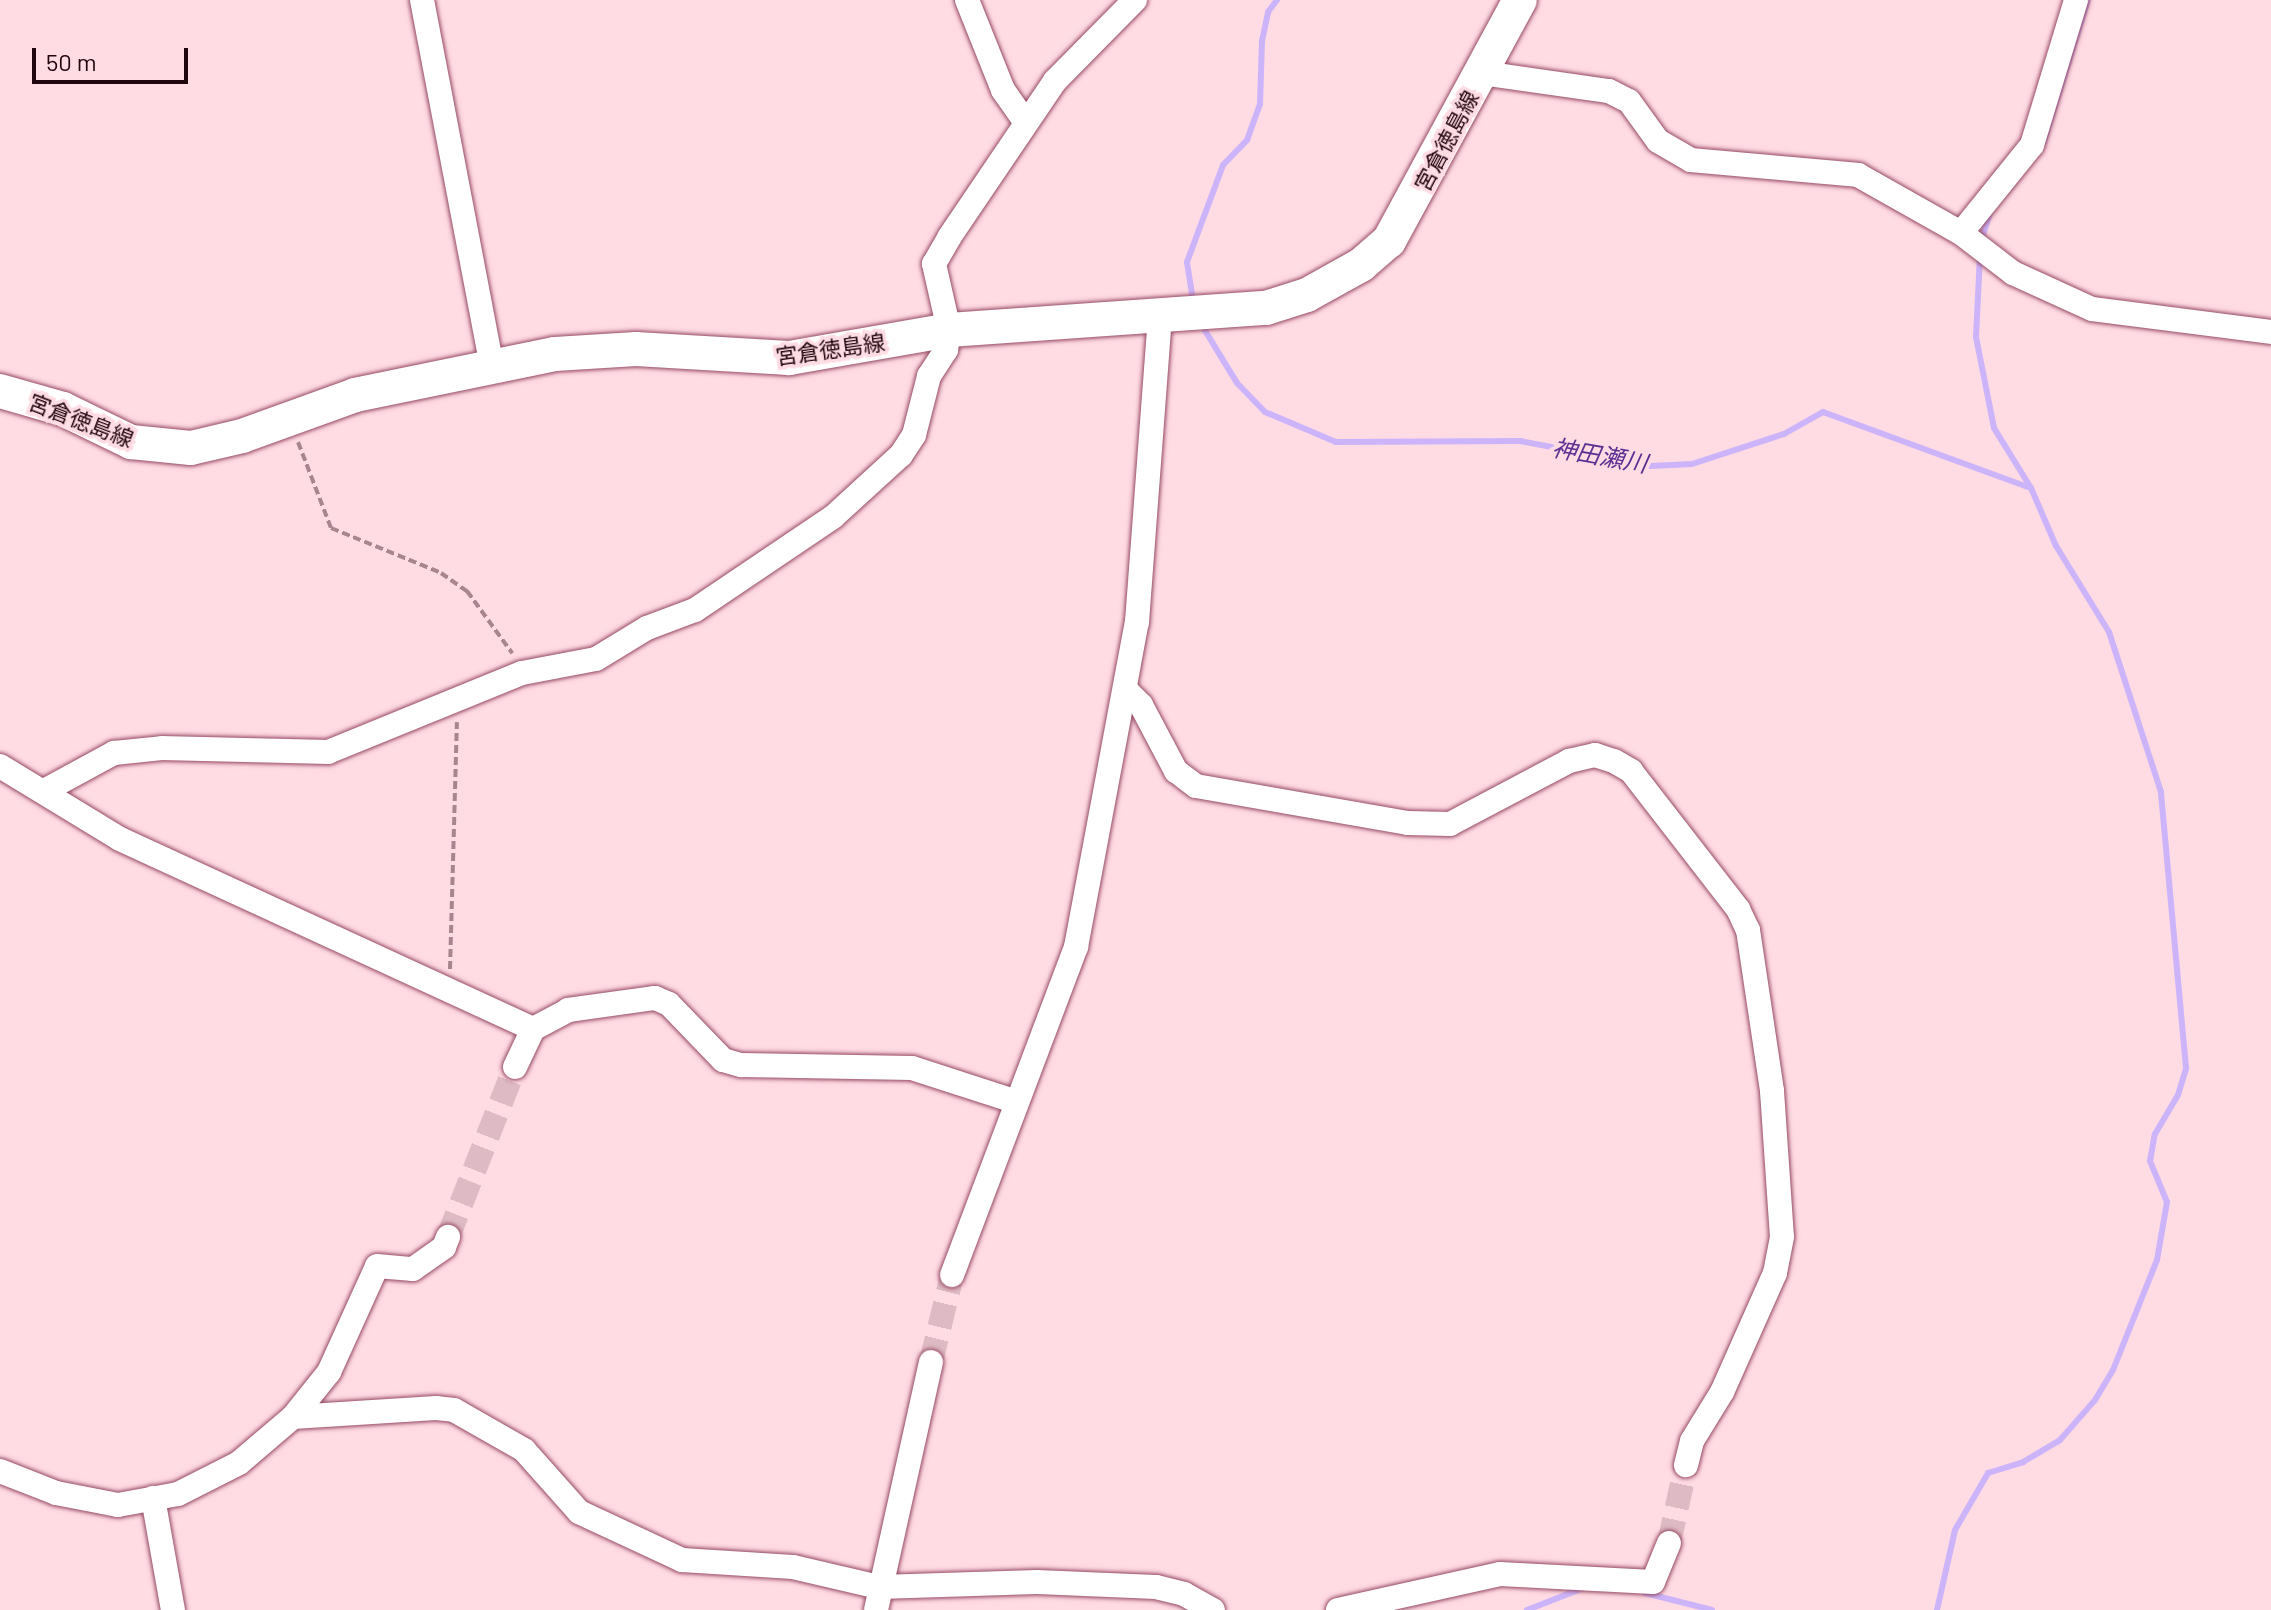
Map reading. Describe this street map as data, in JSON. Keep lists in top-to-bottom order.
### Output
{
  "streets": {
    "main road": ["宮倉徳島線"]
  },
  "water": ["神田瀬川"],
  "scale_bar": "50 m"
}
